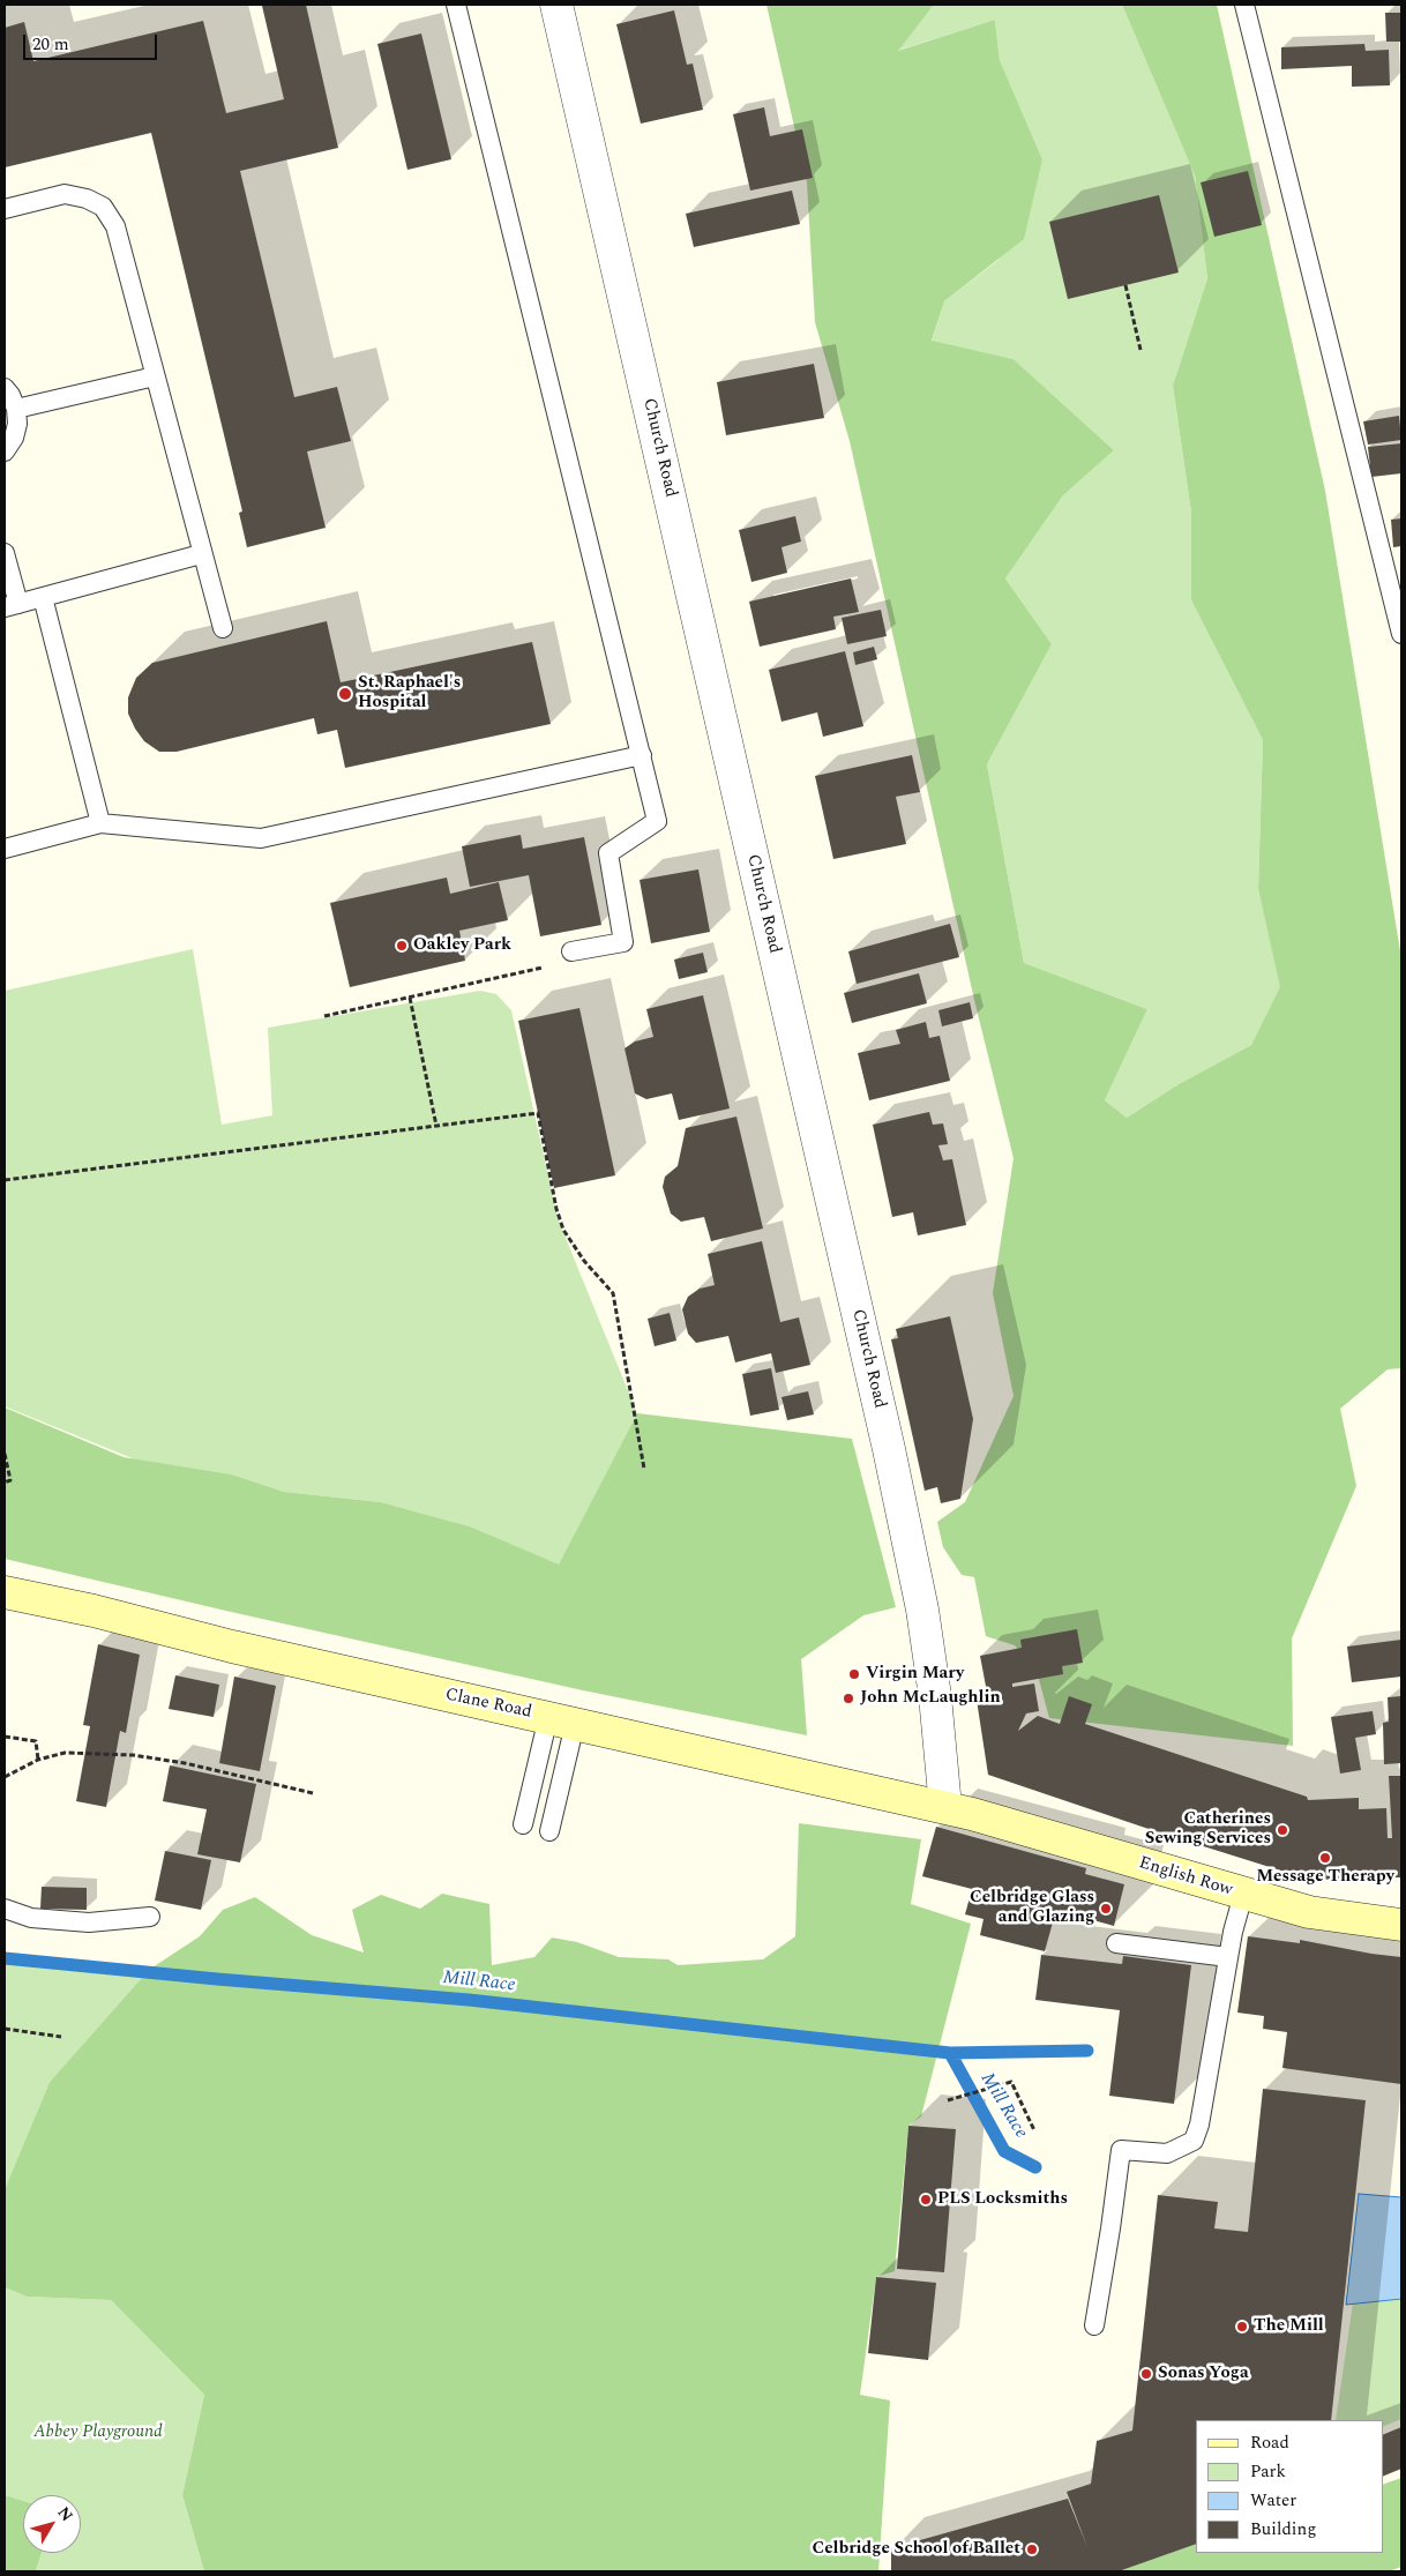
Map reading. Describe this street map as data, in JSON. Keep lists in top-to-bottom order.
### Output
{
  "streets": {
    "main road": ["Clane Road", "English Row"],
    "street": ["Church Road"]
  },
  "crossings": [
    ["Church Road", "Clane Road"],
    ["Church Road", "English Row"],
    ["Clane Road", "English Row"]
  ],
  "water": ["Mill Race"],
  "parks": ["Abbey Playground"],
  "places": [
    "St. Raphael's Hospital",
    "Oakley Park",
    "Virgin Mary",
    "John McLaughlin",
    "Catherines Sewing Services",
    "Message Therapy",
    "Celbridge Glass and Glazing",
    "PLS Locksmiths",
    "The Mill",
    "Sonas Yoga",
    "Celbridge School of Ballet"
  ],
  "legend": [
    "Road",
    "Park",
    "Water",
    "Building"
  ],
  "scale_bar": "20 m",
  "north": "top right"
}
